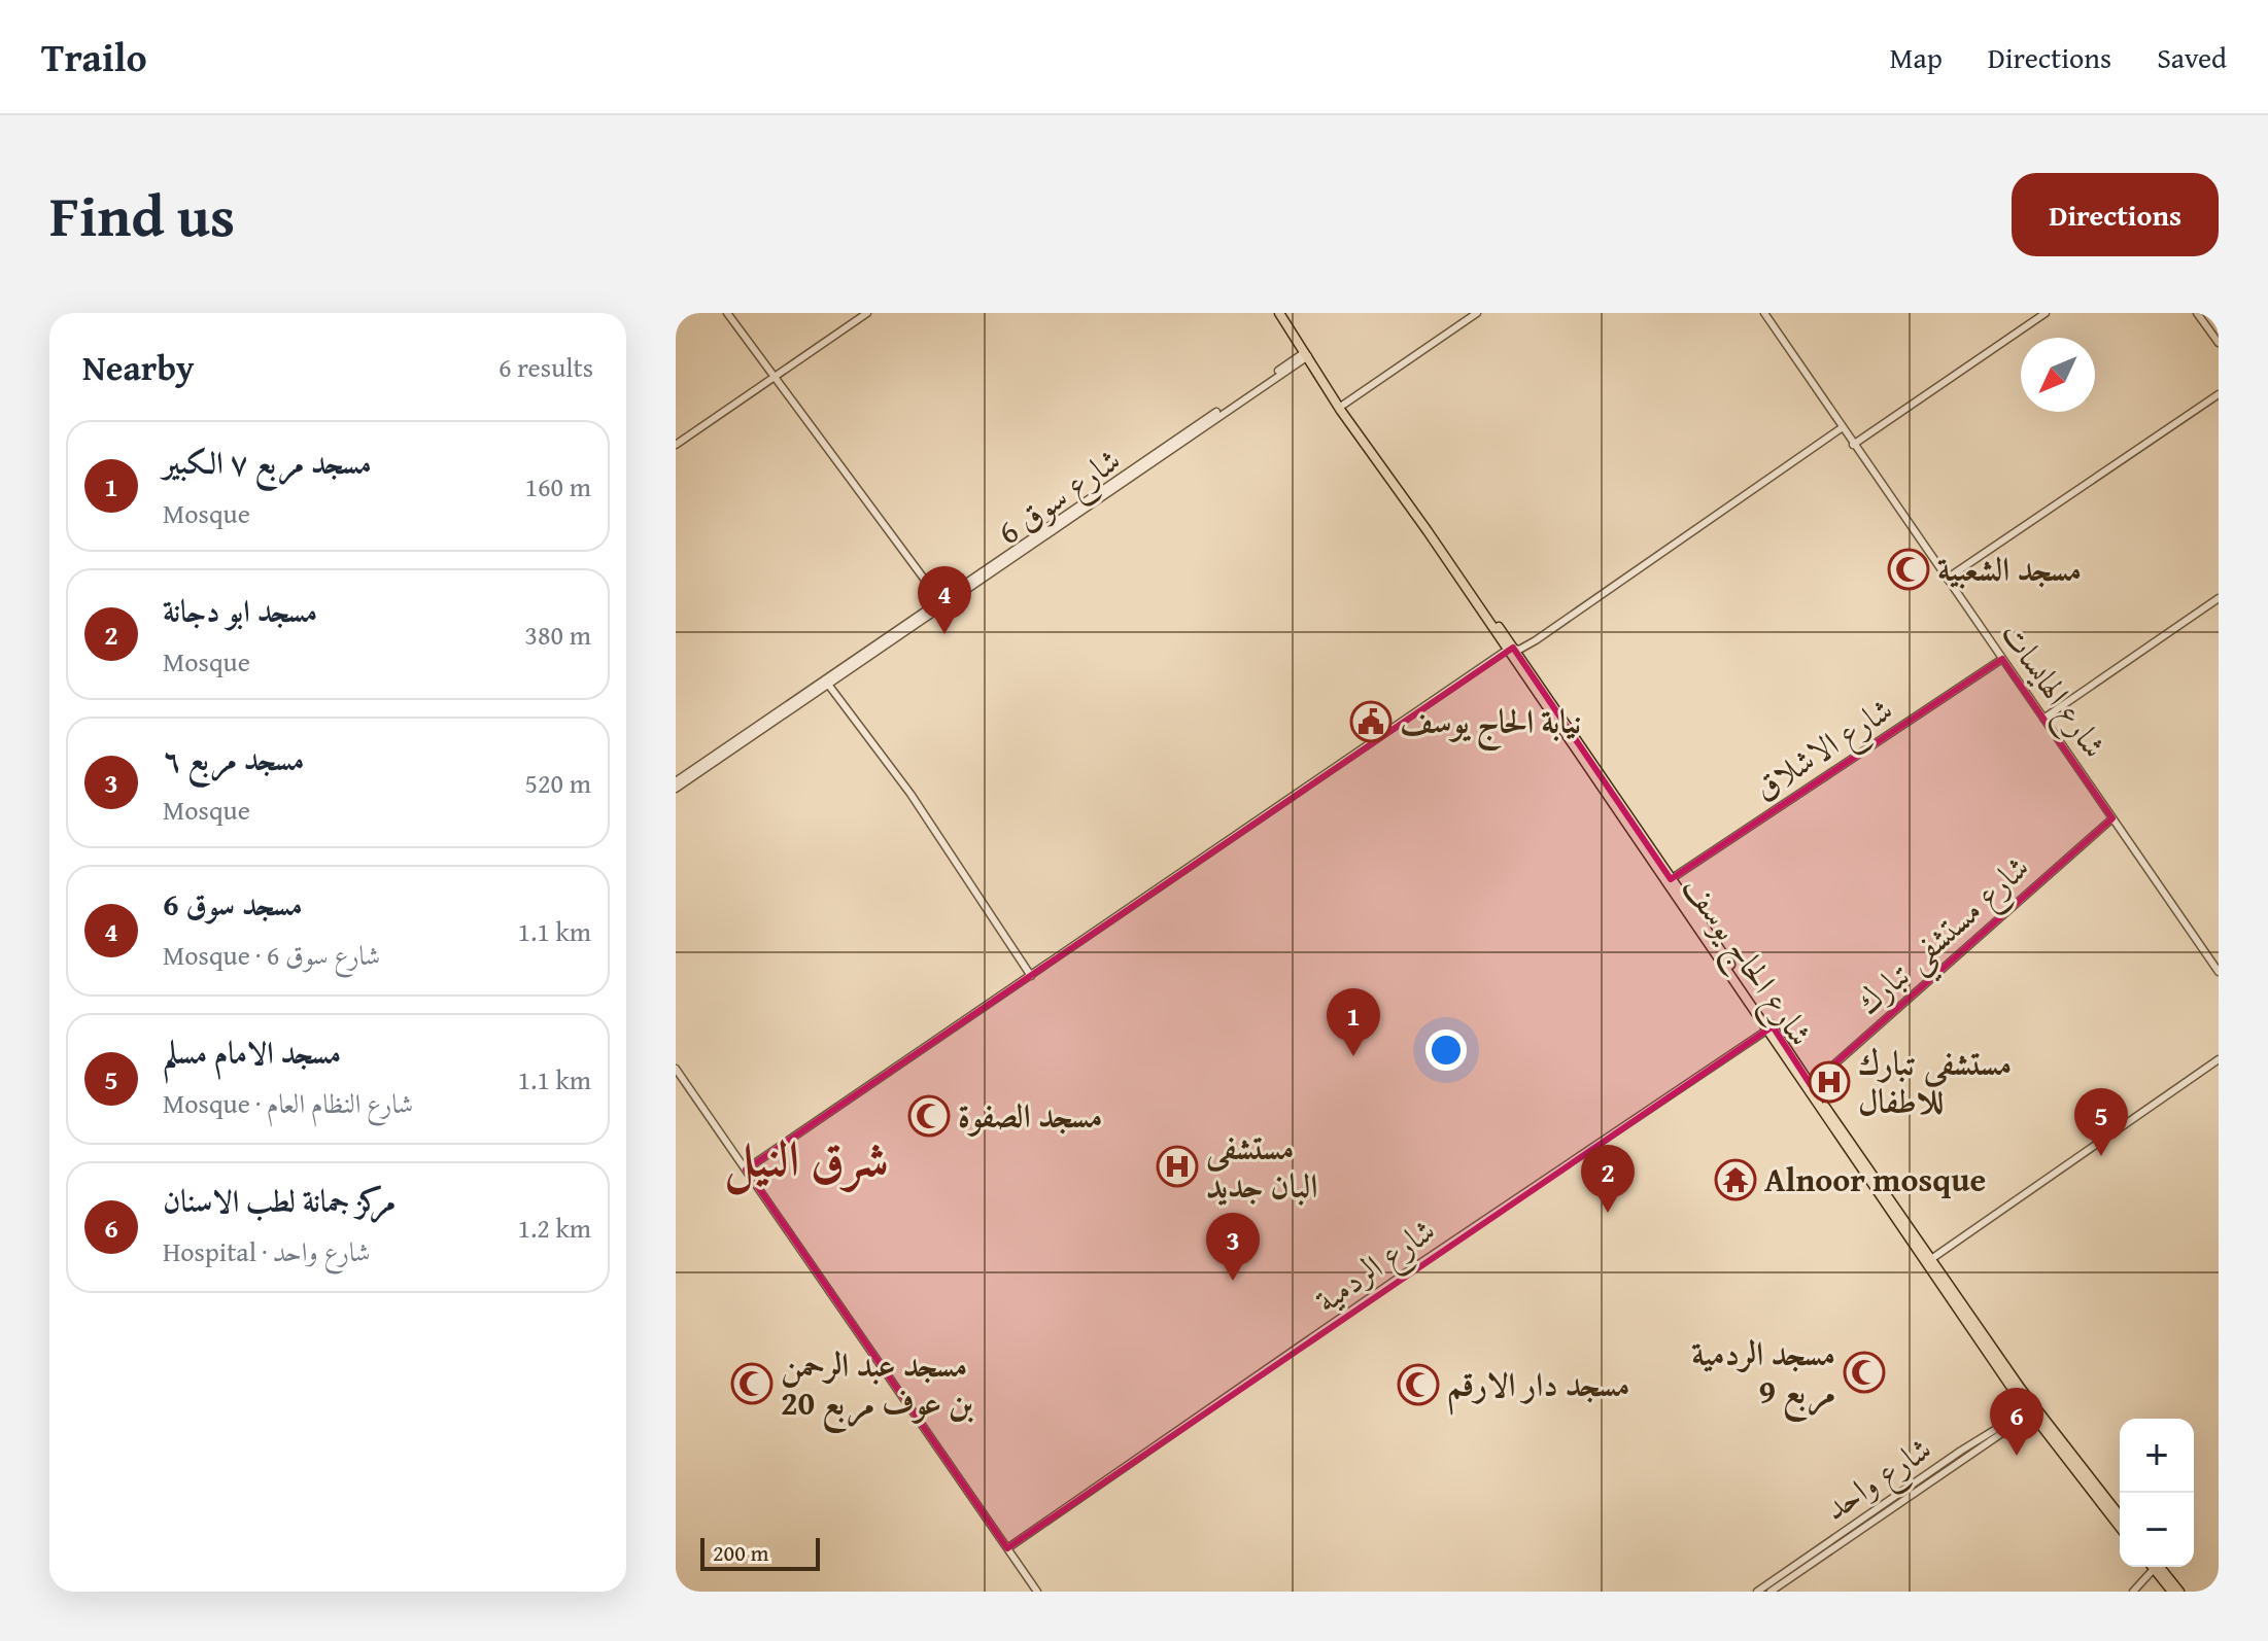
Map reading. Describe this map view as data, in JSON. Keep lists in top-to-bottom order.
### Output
{
  "streets": {
    "main road": ["شارع الحاج يوسف"],
    "street": [
      "شارع سوق 6",
      "شارع الهايسات",
      "شارع الاشلاق",
      "شارع مستشفي تبارك",
      "شارع الردمية",
      "شارع واحد"
    ]
  },
  "crossings": [
    ["شارع الهايسات", "شارع الاشلاق"],
    ["شارع الهايسات", "شارع مستشفي تبارك"],
    ["شارع الاشلاق", "شارع الحاج يوسف"],
    ["شارع مستشفي تبارك", "شارع الحاج يوسف"],
    ["شارع الحاج يوسف", "شارع الردمية"],
    ["شارع الحاج يوسف", "شارع واحد"]
  ],
  "districts": ["شرق النيل"],
  "places": {
    "mosque": [
      "مسجد الشعبية",
      "مسجد الصفوة",
      "مسجد الردمية مربع 9",
      "مسجد عبد الرحمن بن عوف مربع 20",
      "مسجد دار الارقم"
    ],
    "public building": ["نيابة الحاج يوسف"],
    "hospital": ["مستشفى تبارك للاطفال", "مستشفى البان جديد"],
    "temple": ["Alnoor mosque"]
  },
  "scale_bar": "200 m",
  "north": "bottom left",
  "page": {
    "header": "Trailo",
    "nav": ["Map", "Directions", "Saved"],
    "title": "Find us",
    "buttons": "Directions",
    "heading": ["Nearby", "6 results"],
    "list": [
      {
        "mark": "1",
        "name": "مسجد مربع ٧ الكبير",
        "note": "Mosque",
        "value": "160 m"
      },
      {
        "mark": "2",
        "name": "مسجد ابو دجانة",
        "note": "Mosque",
        "value": "380 m"
      },
      {
        "mark": "3",
        "name": "مسجد مربع ٦",
        "note": "Mosque",
        "value": "520 m"
      },
      {
        "mark": "4",
        "name": "مسجد سوق 6",
        "note": "Mosque · شارع سوق 6",
        "value": "1.1 km"
      },
      {
        "mark": "5",
        "name": "مسجد الامام مسلم",
        "note": "Mosque · شارع النظام العام",
        "value": "1.1 km"
      },
      {
        "mark": "6",
        "name": "مركز جمانة لطب الاسنان",
        "note": "Hospital · شارع واحد",
        "value": "1.2 km"
      }
    ],
    "pins": [
      "4",
      "1",
      "5",
      "2",
      "3",
      "6"
    ],
    "map_buttons": ["+", "−"],
    "scale": "200 m"
  }
}
